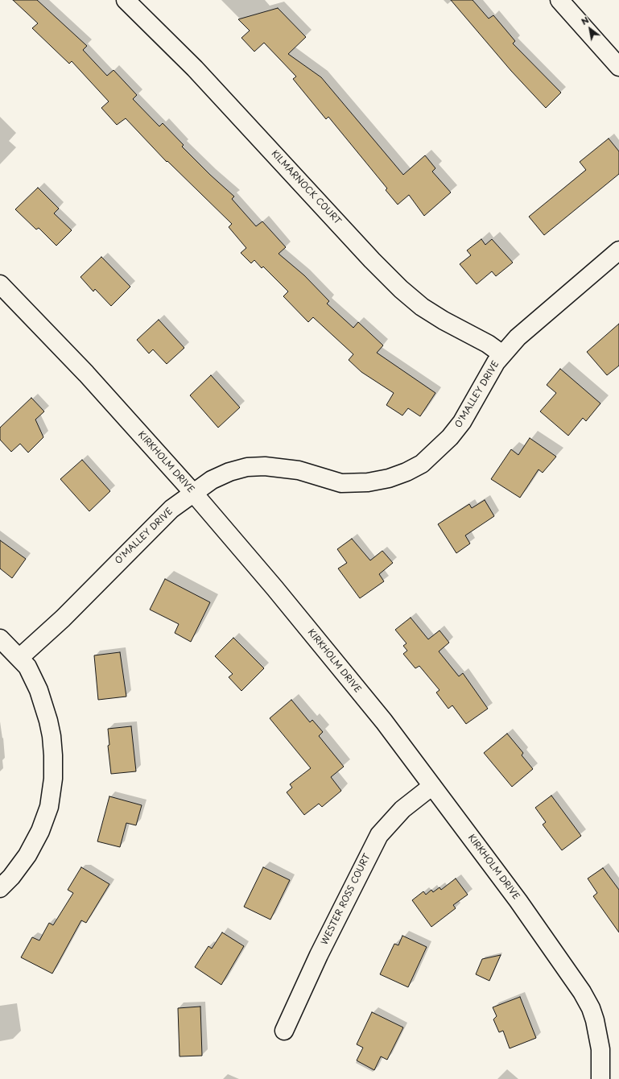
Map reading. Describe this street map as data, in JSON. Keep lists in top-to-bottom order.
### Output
{
  "streets": {
    "street": [
      "KILMARNOCK COURT",
      "O'MALLEY DRIVE",
      "KIRKHOLM DRIVE",
      "WESTER ROSS COURT"
    ]
  },
  "crossings": [
    ["KILMARNOCK COURT", "O'MALLEY DRIVE"],
    ["O'MALLEY DRIVE", "KIRKHOLM DRIVE"],
    ["KIRKHOLM DRIVE", "WESTER ROSS COURT"]
  ],
  "north": "top left"
}
